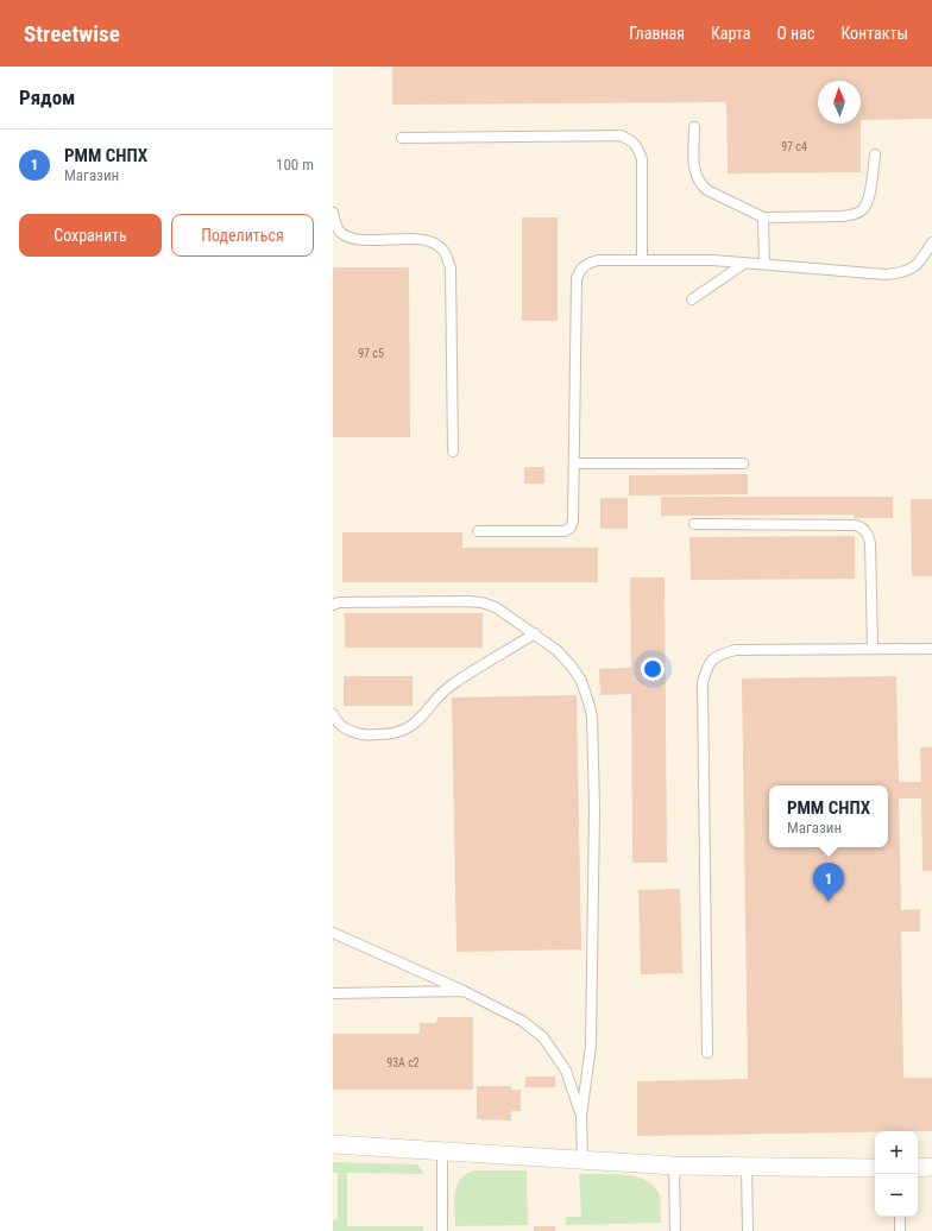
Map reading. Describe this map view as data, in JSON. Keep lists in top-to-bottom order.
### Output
{
  "house_numbers": ["97 с4", "97 с5", "93А с2"],
  "north": "top",
  "page": {
    "header": "Streetwise",
    "nav": [
      "Главная",
      "Карта",
      "О нас",
      "Контакты"
    ],
    "heading": "Рядом",
    "list": [
      {
        "mark": "1",
        "name": "РММ СНПХ",
        "note": "Магазин",
        "value": "100 m"
      }
    ],
    "buttons": ["Сохранить", "Поделиться"],
    "popup": ["РММ СНПХ", "Магазин"],
    "pins": "1",
    "map_buttons": ["+", "−"]
  }
}
